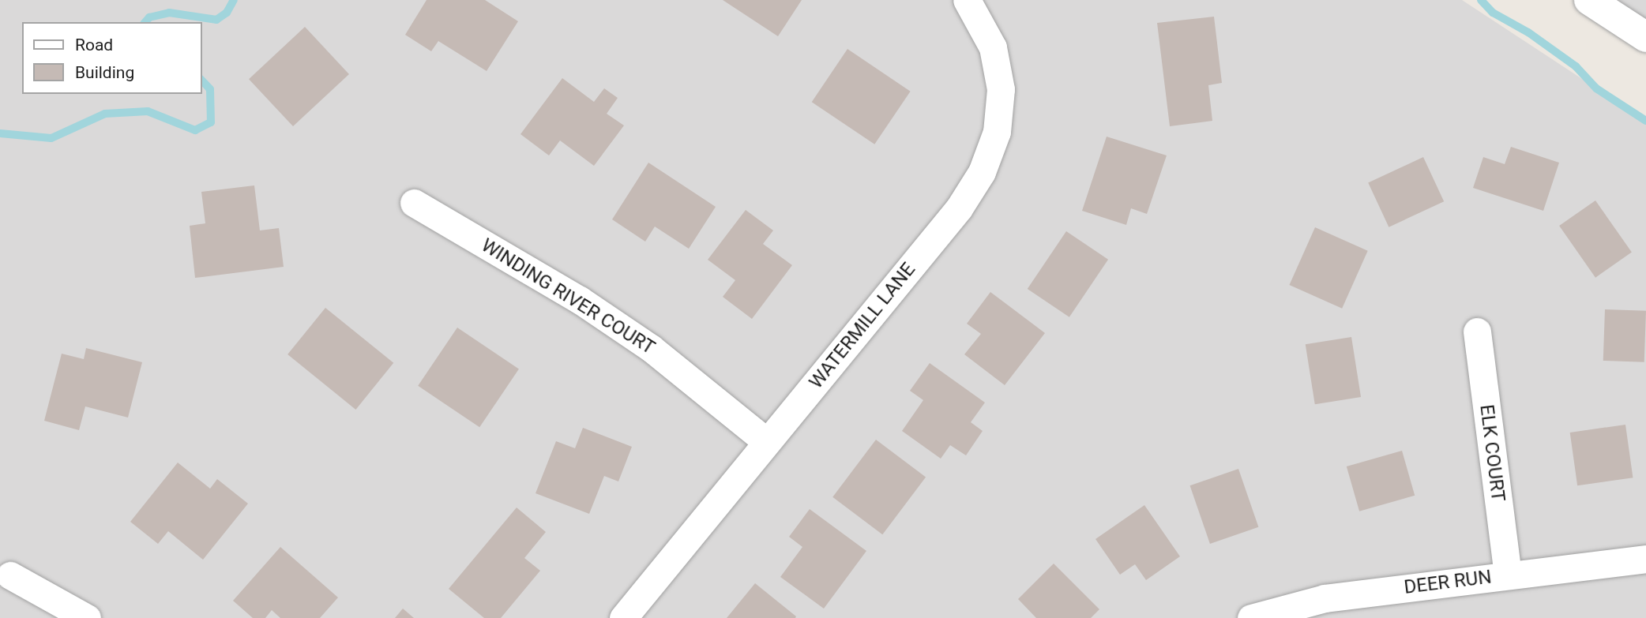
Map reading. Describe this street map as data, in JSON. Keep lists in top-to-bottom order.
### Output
{
  "streets": {
    "street": [
      "WINDING RIVER COURT",
      "WATERMILL LANE",
      "ELK COURT",
      "DEER RUN"
    ]
  },
  "crossings": [
    ["WINDING RIVER COURT", "WATERMILL LANE"],
    ["ELK COURT", "DEER RUN"]
  ],
  "legend": ["Road", "Building"]
}
